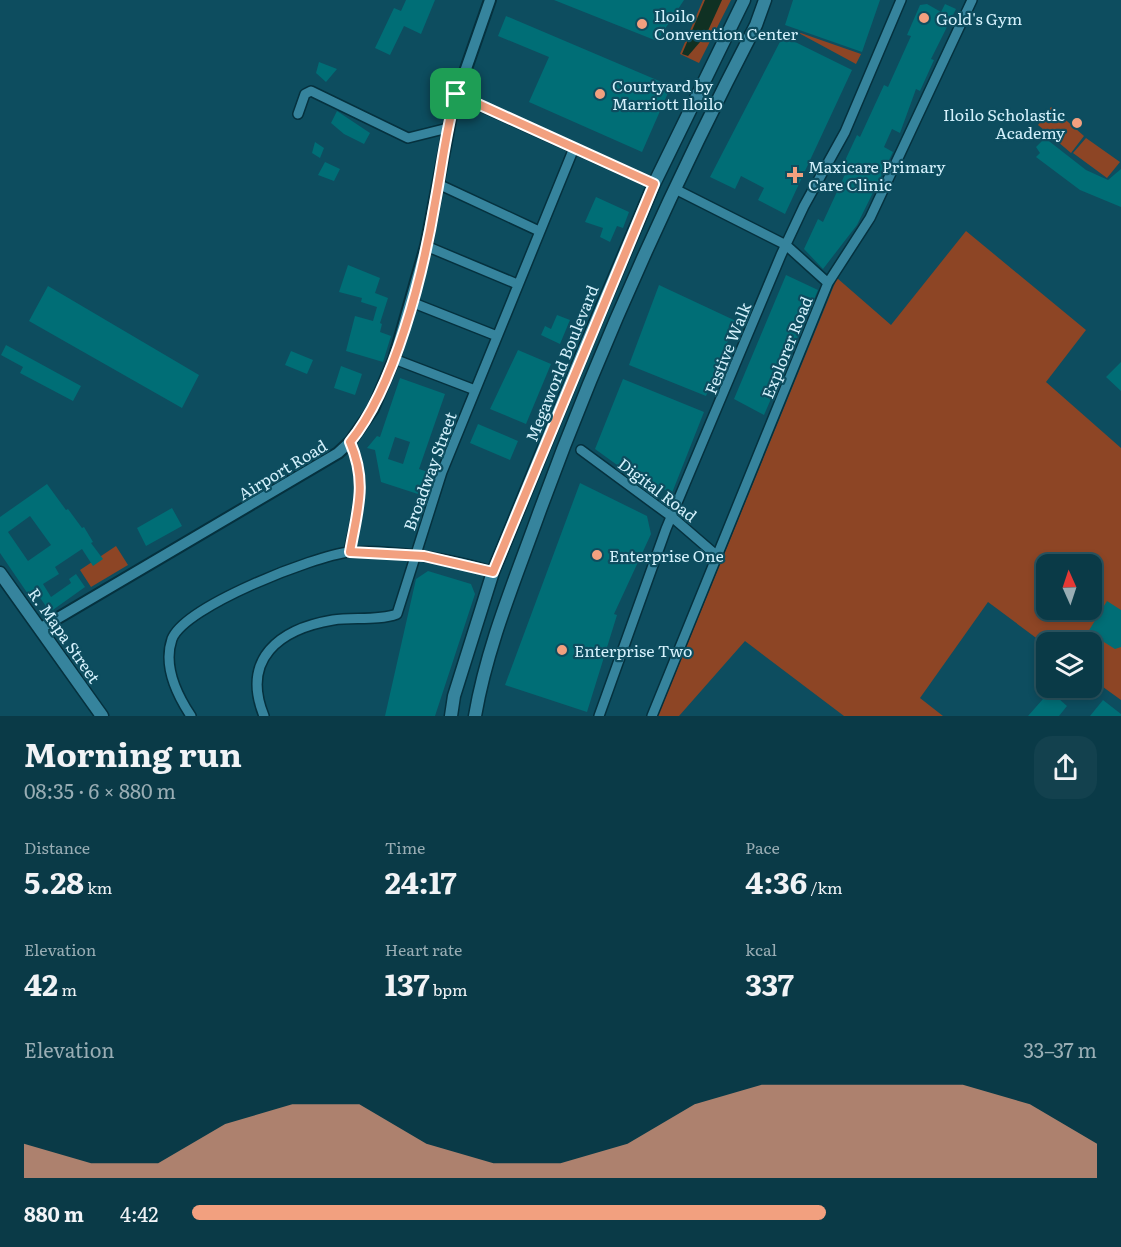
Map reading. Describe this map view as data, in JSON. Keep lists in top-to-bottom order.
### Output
{
  "streets": {
    "main road": ["Megaworld Boulevard", "R. Mapa Street"],
    "street": [
      "Explorer Road",
      "Festive Walk",
      "Airport Road",
      "Broadway Street",
      "Digital Road"
    ]
  },
  "crossings": [
    ["Explorer Road", "Digital Road"],
    ["Festive Walk", "Digital Road"],
    ["Airport Road", "R. Mapa Street"]
  ],
  "places": {
    "other": [
      "Gold's Gym",
      "Iloilo Convention Center",
      "Courtyard by Marriott Iloilo",
      "Iloilo Scholastic Academy",
      "Enterprise One",
      "Enterprise Two"
    ],
    "health": ["Maxicare Primary Care Clinic"]
  },
  "north": "top",
  "page": {
    "heading": ["Morning run", "08:35 · 6 × 880 m"],
    "stats": [
      ["Distance", "5.28 km"],
      ["Time", "24:17"],
      ["Pace", "4:36 /km"],
      ["Elevation", "42 m"],
      ["Heart rate", "137 bpm"],
      ["kcal", "337"]
    ],
    "chart": ["Elevation", "33–37 m"],
    "list": [
      {
        "name": "880 m",
        "note": "4:42"
      }
    ]
  }
}
